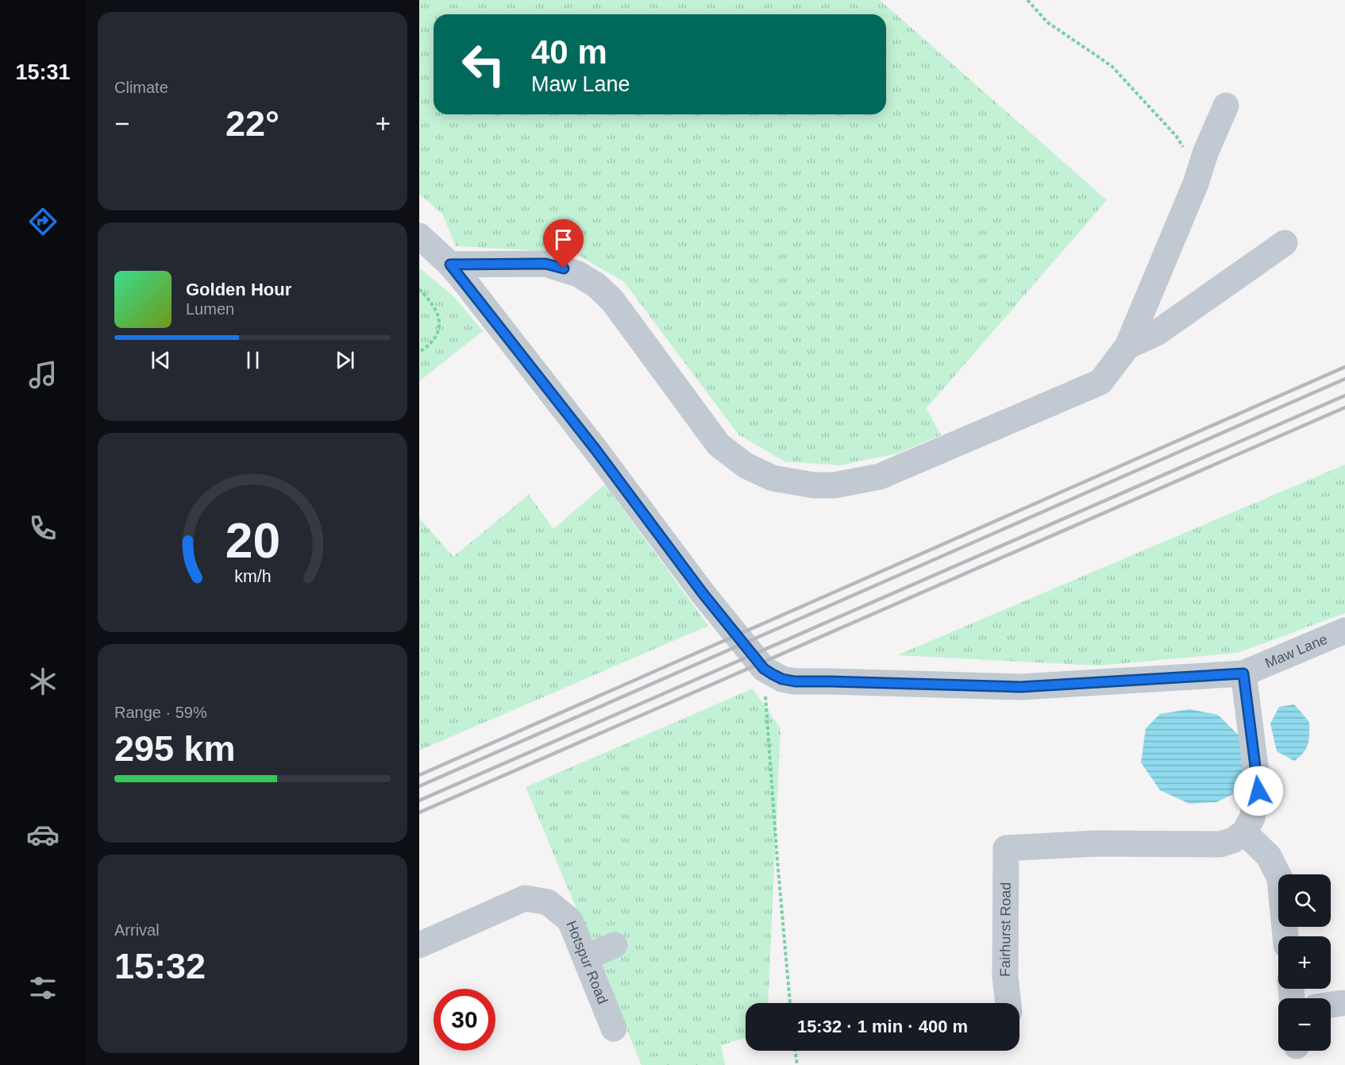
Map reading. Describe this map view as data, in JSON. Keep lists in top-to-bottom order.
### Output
{
  "streets": {
    "street": ["Maw Lane", "Fairhurst Road", "Hotspur Road"]
  },
  "page": {
    "tabs": "15:31",
    "tile": [
      "Climate",
      ["Range · 59%", "295 km"],
      ["Arrival", "15:32"]
    ],
    "turn": ["40 m", "Maw Lane"],
    "heat": ["−", "22°", "+"],
    "song": ["Golden Hour", "Lumen"],
    "map_buttons": ["+", "−"],
    "limit": "30",
    "trip": "15:32 · 1 min · 400 m",
    "gauge": ["20", "km/h"]
  }
}
